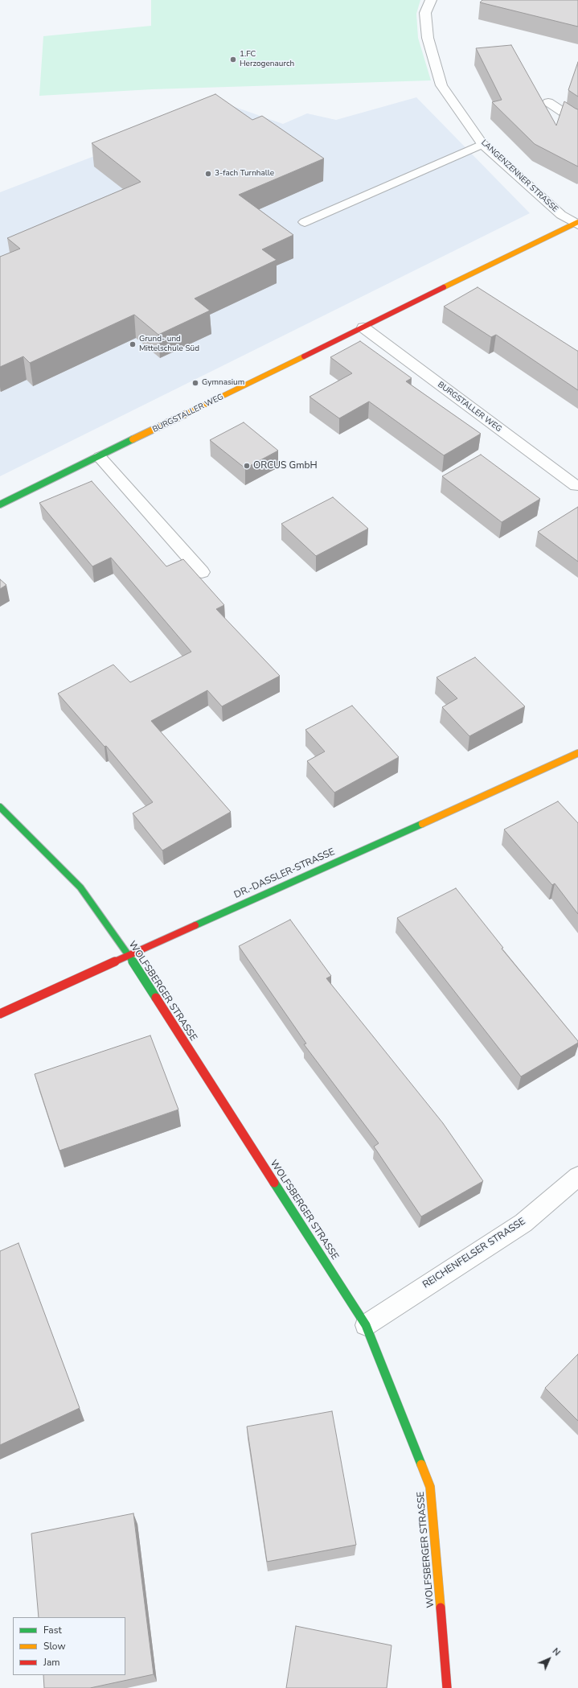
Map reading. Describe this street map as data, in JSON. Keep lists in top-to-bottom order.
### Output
{
  "streets": {
    "street": [
      "LANGENZENNER STRASSE",
      "BURGSTALLER WEG",
      "DR.-DASSLER-STRASSE",
      "WOLFSBERGER STRASSE",
      "REICHENFELSER STRASSE"
    ]
  },
  "crossings": [
    ["LANGENZENNER STRASSE", "BURGSTALLER WEG"],
    ["DR.-DASSLER-STRASSE", "WOLFSBERGER STRASSE"],
    ["WOLFSBERGER STRASSE", "REICHENFELSER STRASSE"]
  ],
  "places": [
    "1.FC Herzogenaurch",
    "3-fach Turnhalle",
    "Grund- und Mittelschule Süd",
    "Gymnasium",
    "ORCUS GmbH"
  ],
  "legend": ["Fast", "Slow", "Jam"],
  "north": "top right"
}
